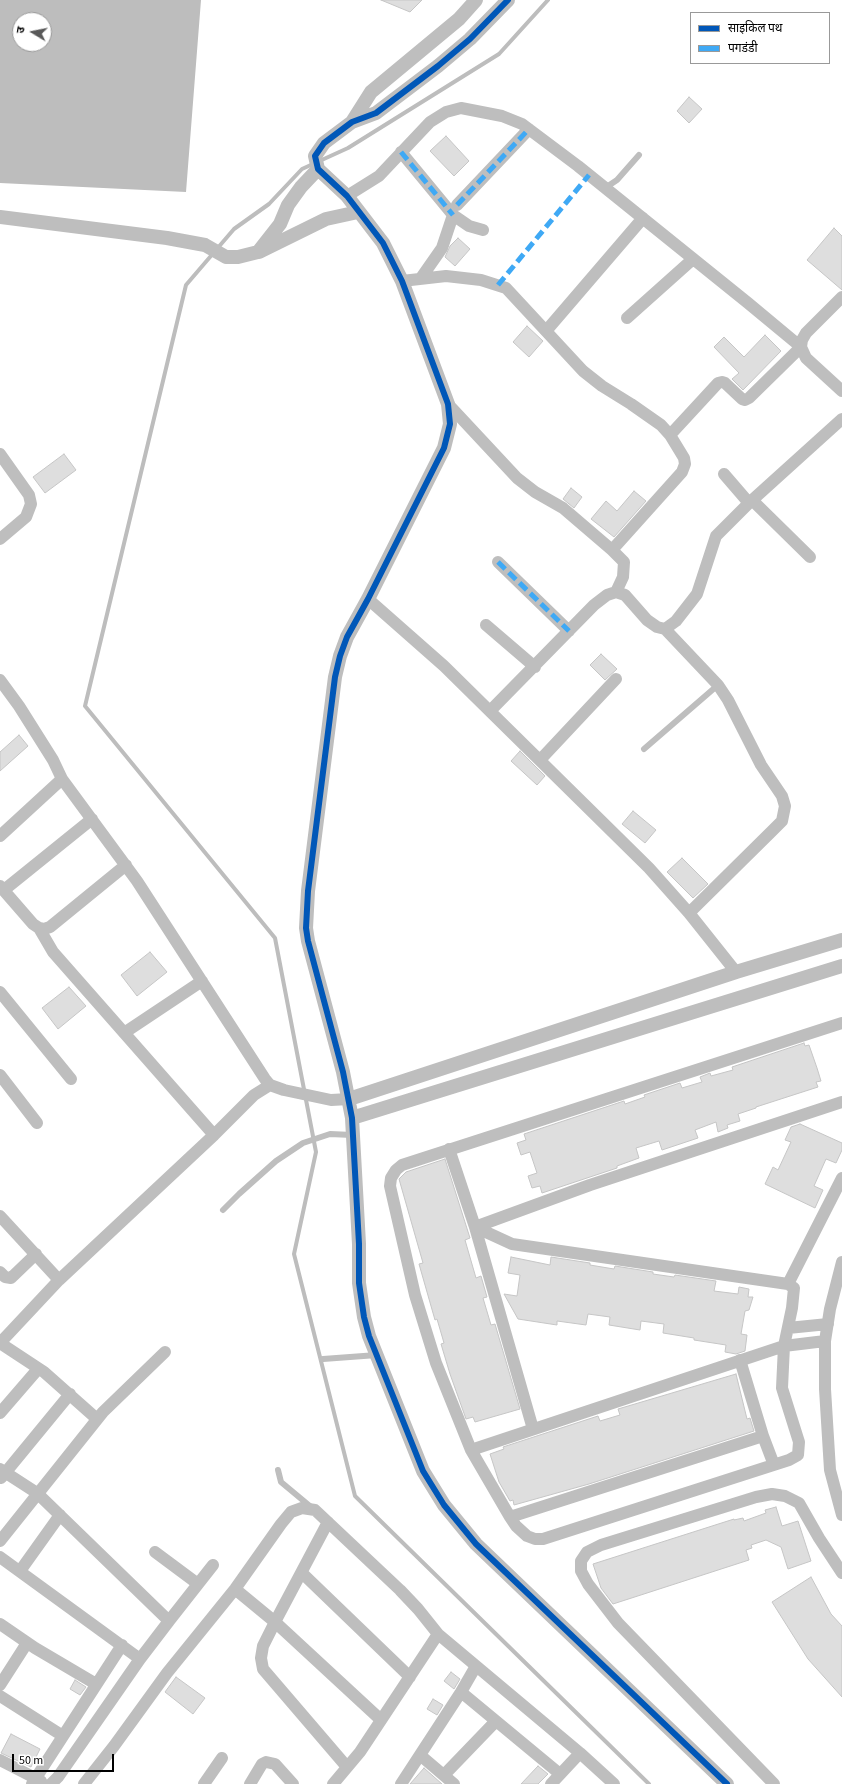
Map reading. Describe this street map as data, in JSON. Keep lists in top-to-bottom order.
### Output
{
  "legend": ["साइकिल पथ", "पगडंडी"],
  "scale_bar": "50 m",
  "north": "left"
}
